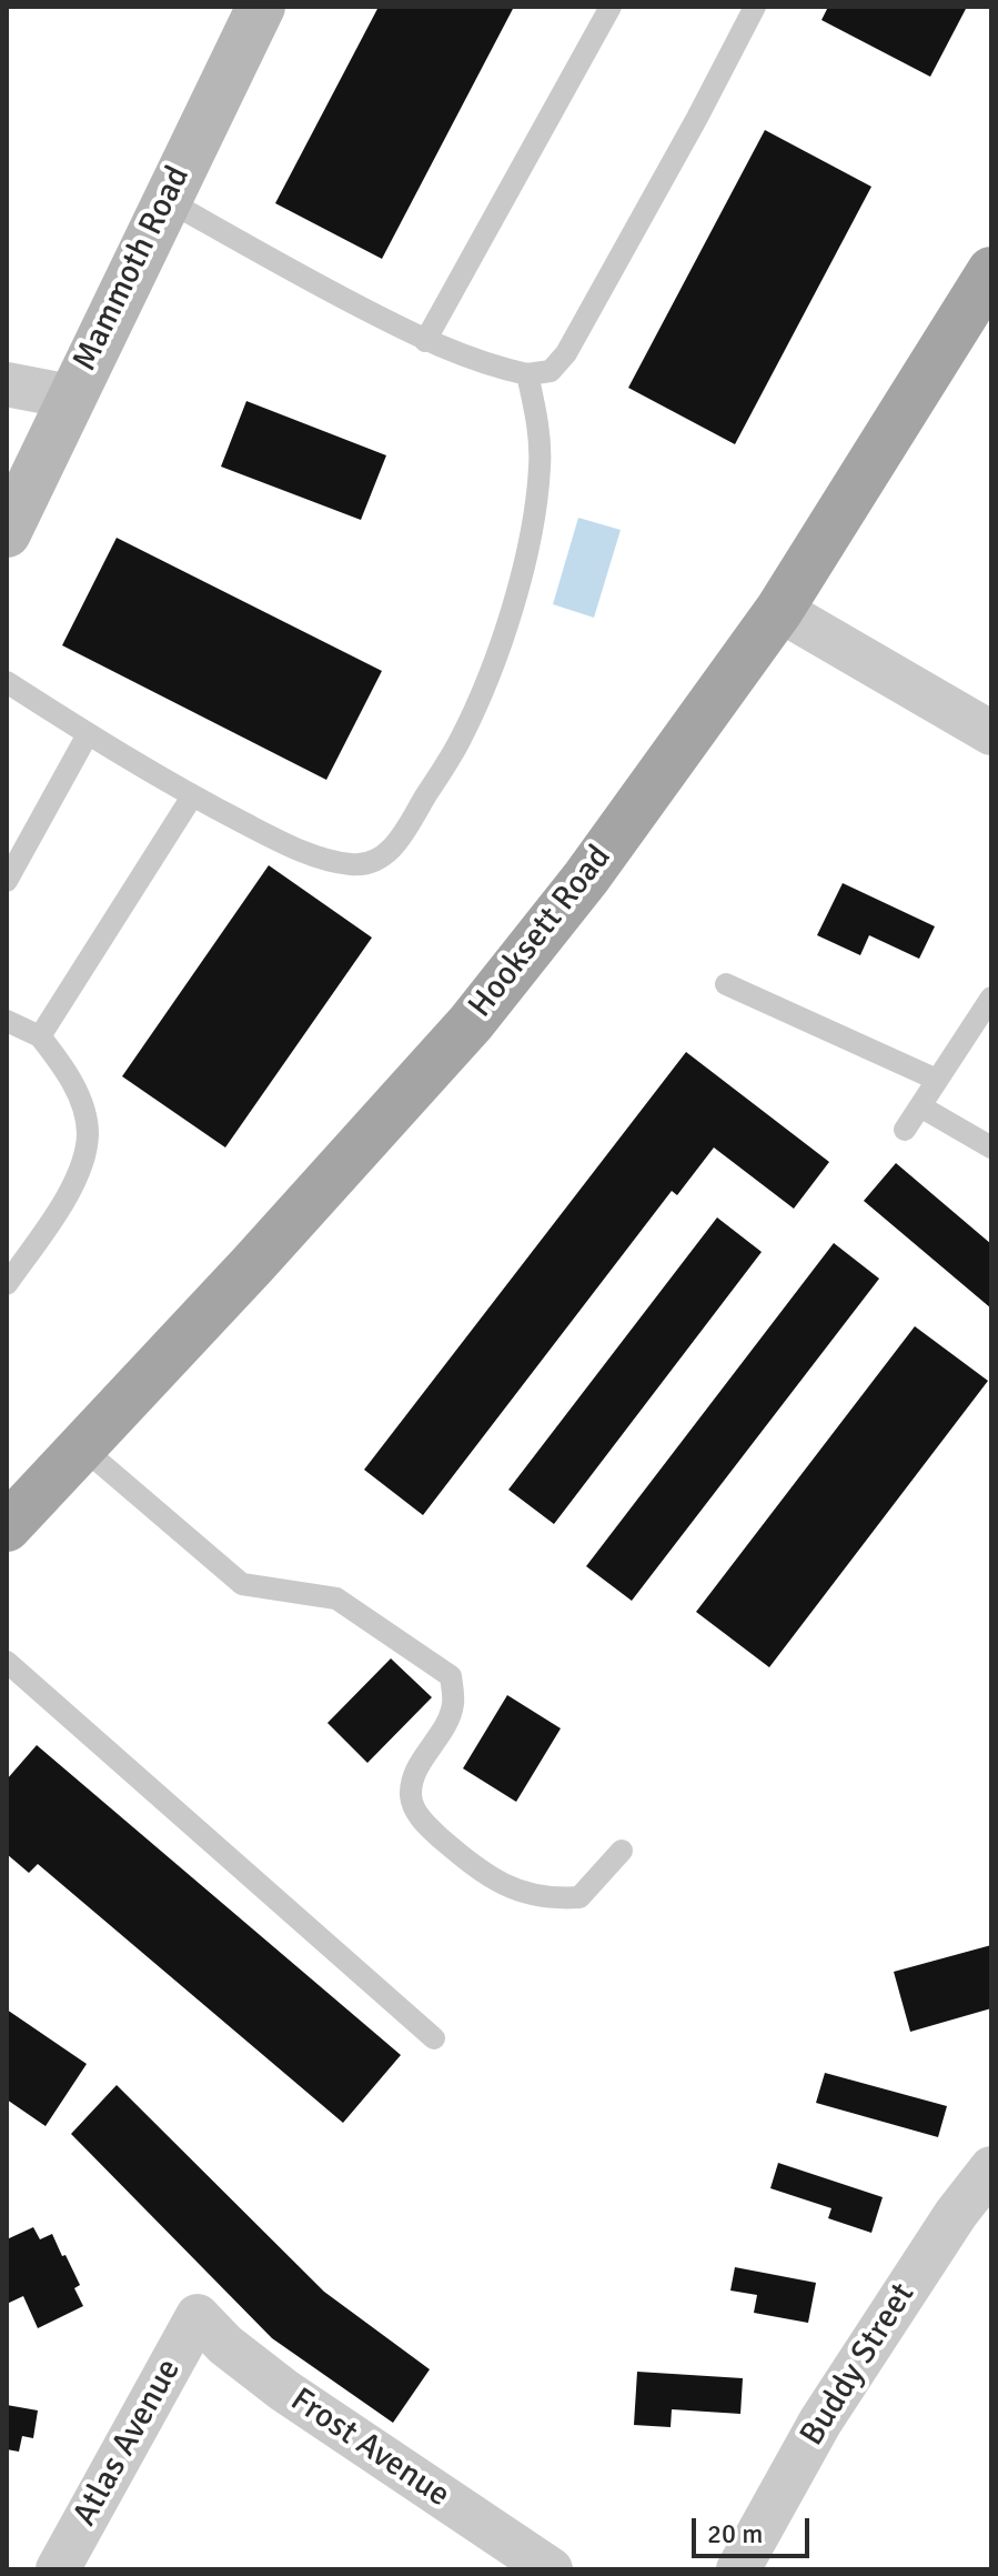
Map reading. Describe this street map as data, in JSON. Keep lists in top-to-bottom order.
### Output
{
  "streets": {
    "main road": ["Mammoth Road", "Hooksett Road"],
    "street": ["Buddy Street", "Atlas Avenue", "Frost Avenue"]
  },
  "crossings": [
    ["Atlas Avenue", "Frost Avenue"]
  ],
  "scale_bar": "20 m"
}
